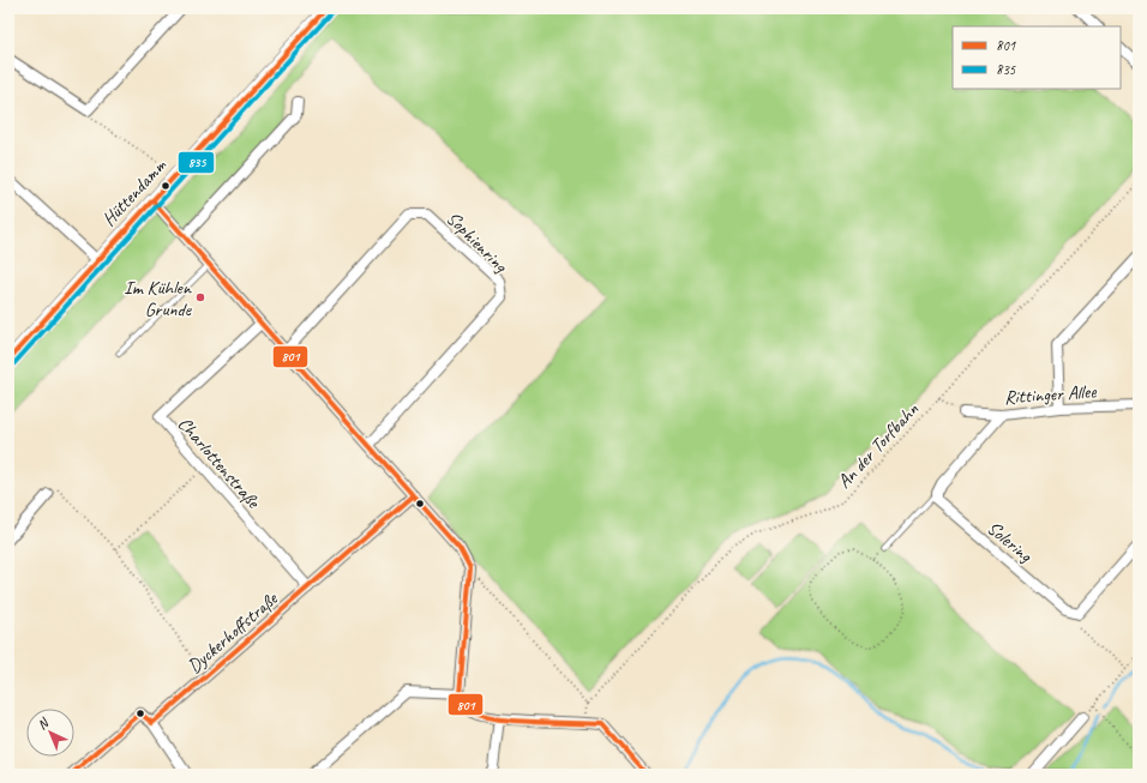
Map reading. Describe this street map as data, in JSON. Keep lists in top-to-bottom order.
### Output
{
  "streets": {
    "street": [
      "Hüttendamm",
      "Sophienring",
      "Rittinger Allee",
      "Charlottenstraße",
      "Solering",
      "Dyckerhoffstraße"
    ],
    "path": ["An der Torfbahn"]
  },
  "crossings": [
    ["Charlottenstraße", "Dyckerhoffstraße"]
  ],
  "places": ["Im Kühlen Grunde"],
  "lines": ["transit line 801", "transit line 835"],
  "legend": ["801", "835"],
  "north": "top left"
}
